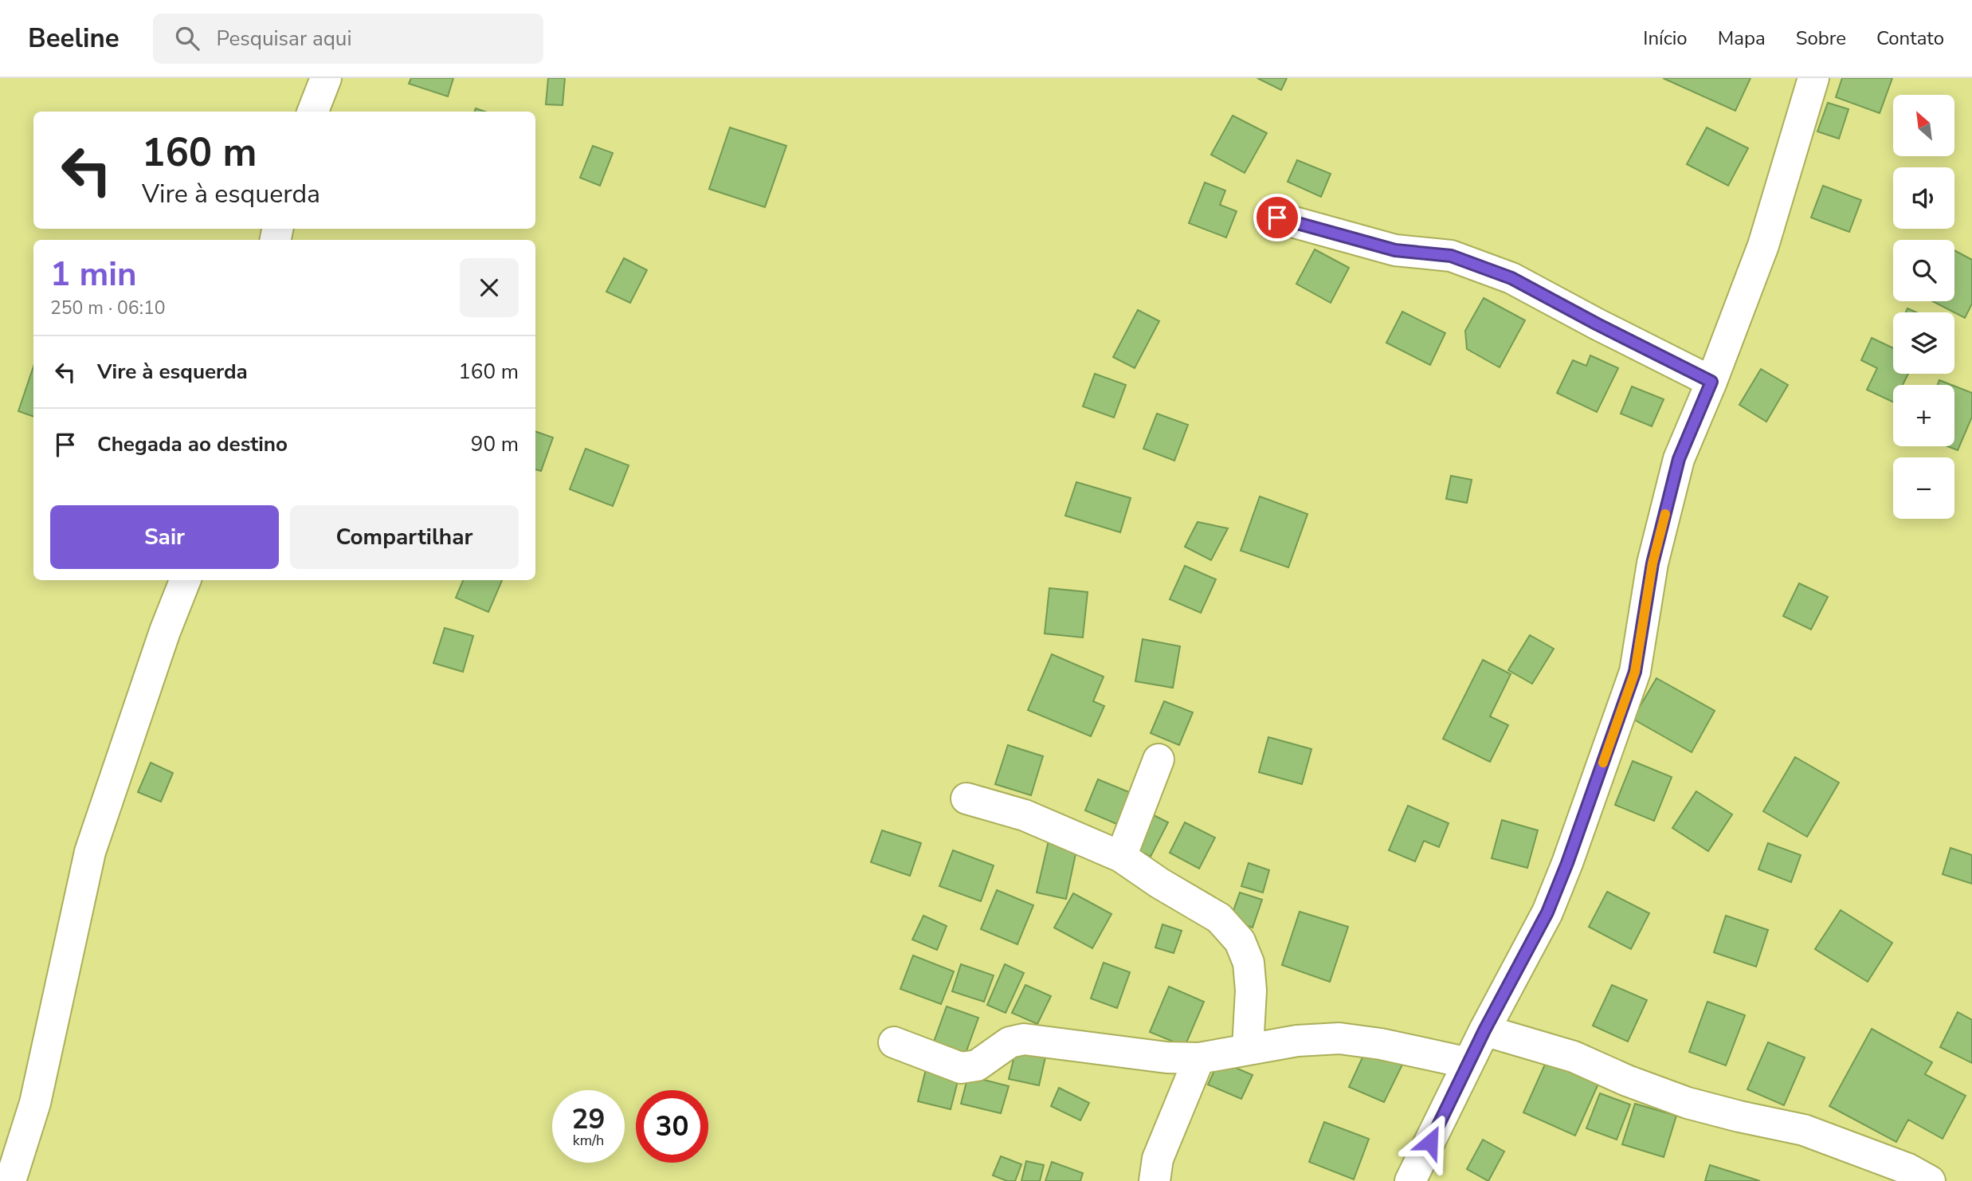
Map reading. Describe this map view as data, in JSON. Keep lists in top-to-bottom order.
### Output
{
  "north": "top left",
  "page": {
    "header": "Beeline",
    "search": "Pesquisar aqui",
    "nav": [
      "Início",
      "Mapa",
      "Sobre",
      "Contato"
    ],
    "map_buttons": ["+", "−"],
    "turn": ["160 m", "Vire à esquerda"],
    "heading": ["1 min", "250 m · 06:10"],
    "list": [
      {
        "name": "Vire à esquerda",
        "value": "160 m"
      },
      {
        "name": "Chegada ao destino",
        "value": "90 m"
      }
    ],
    "buttons": ["Sair", "Compartilhar"],
    "speed": "29 km/h",
    "limit": "30"
  }
}
